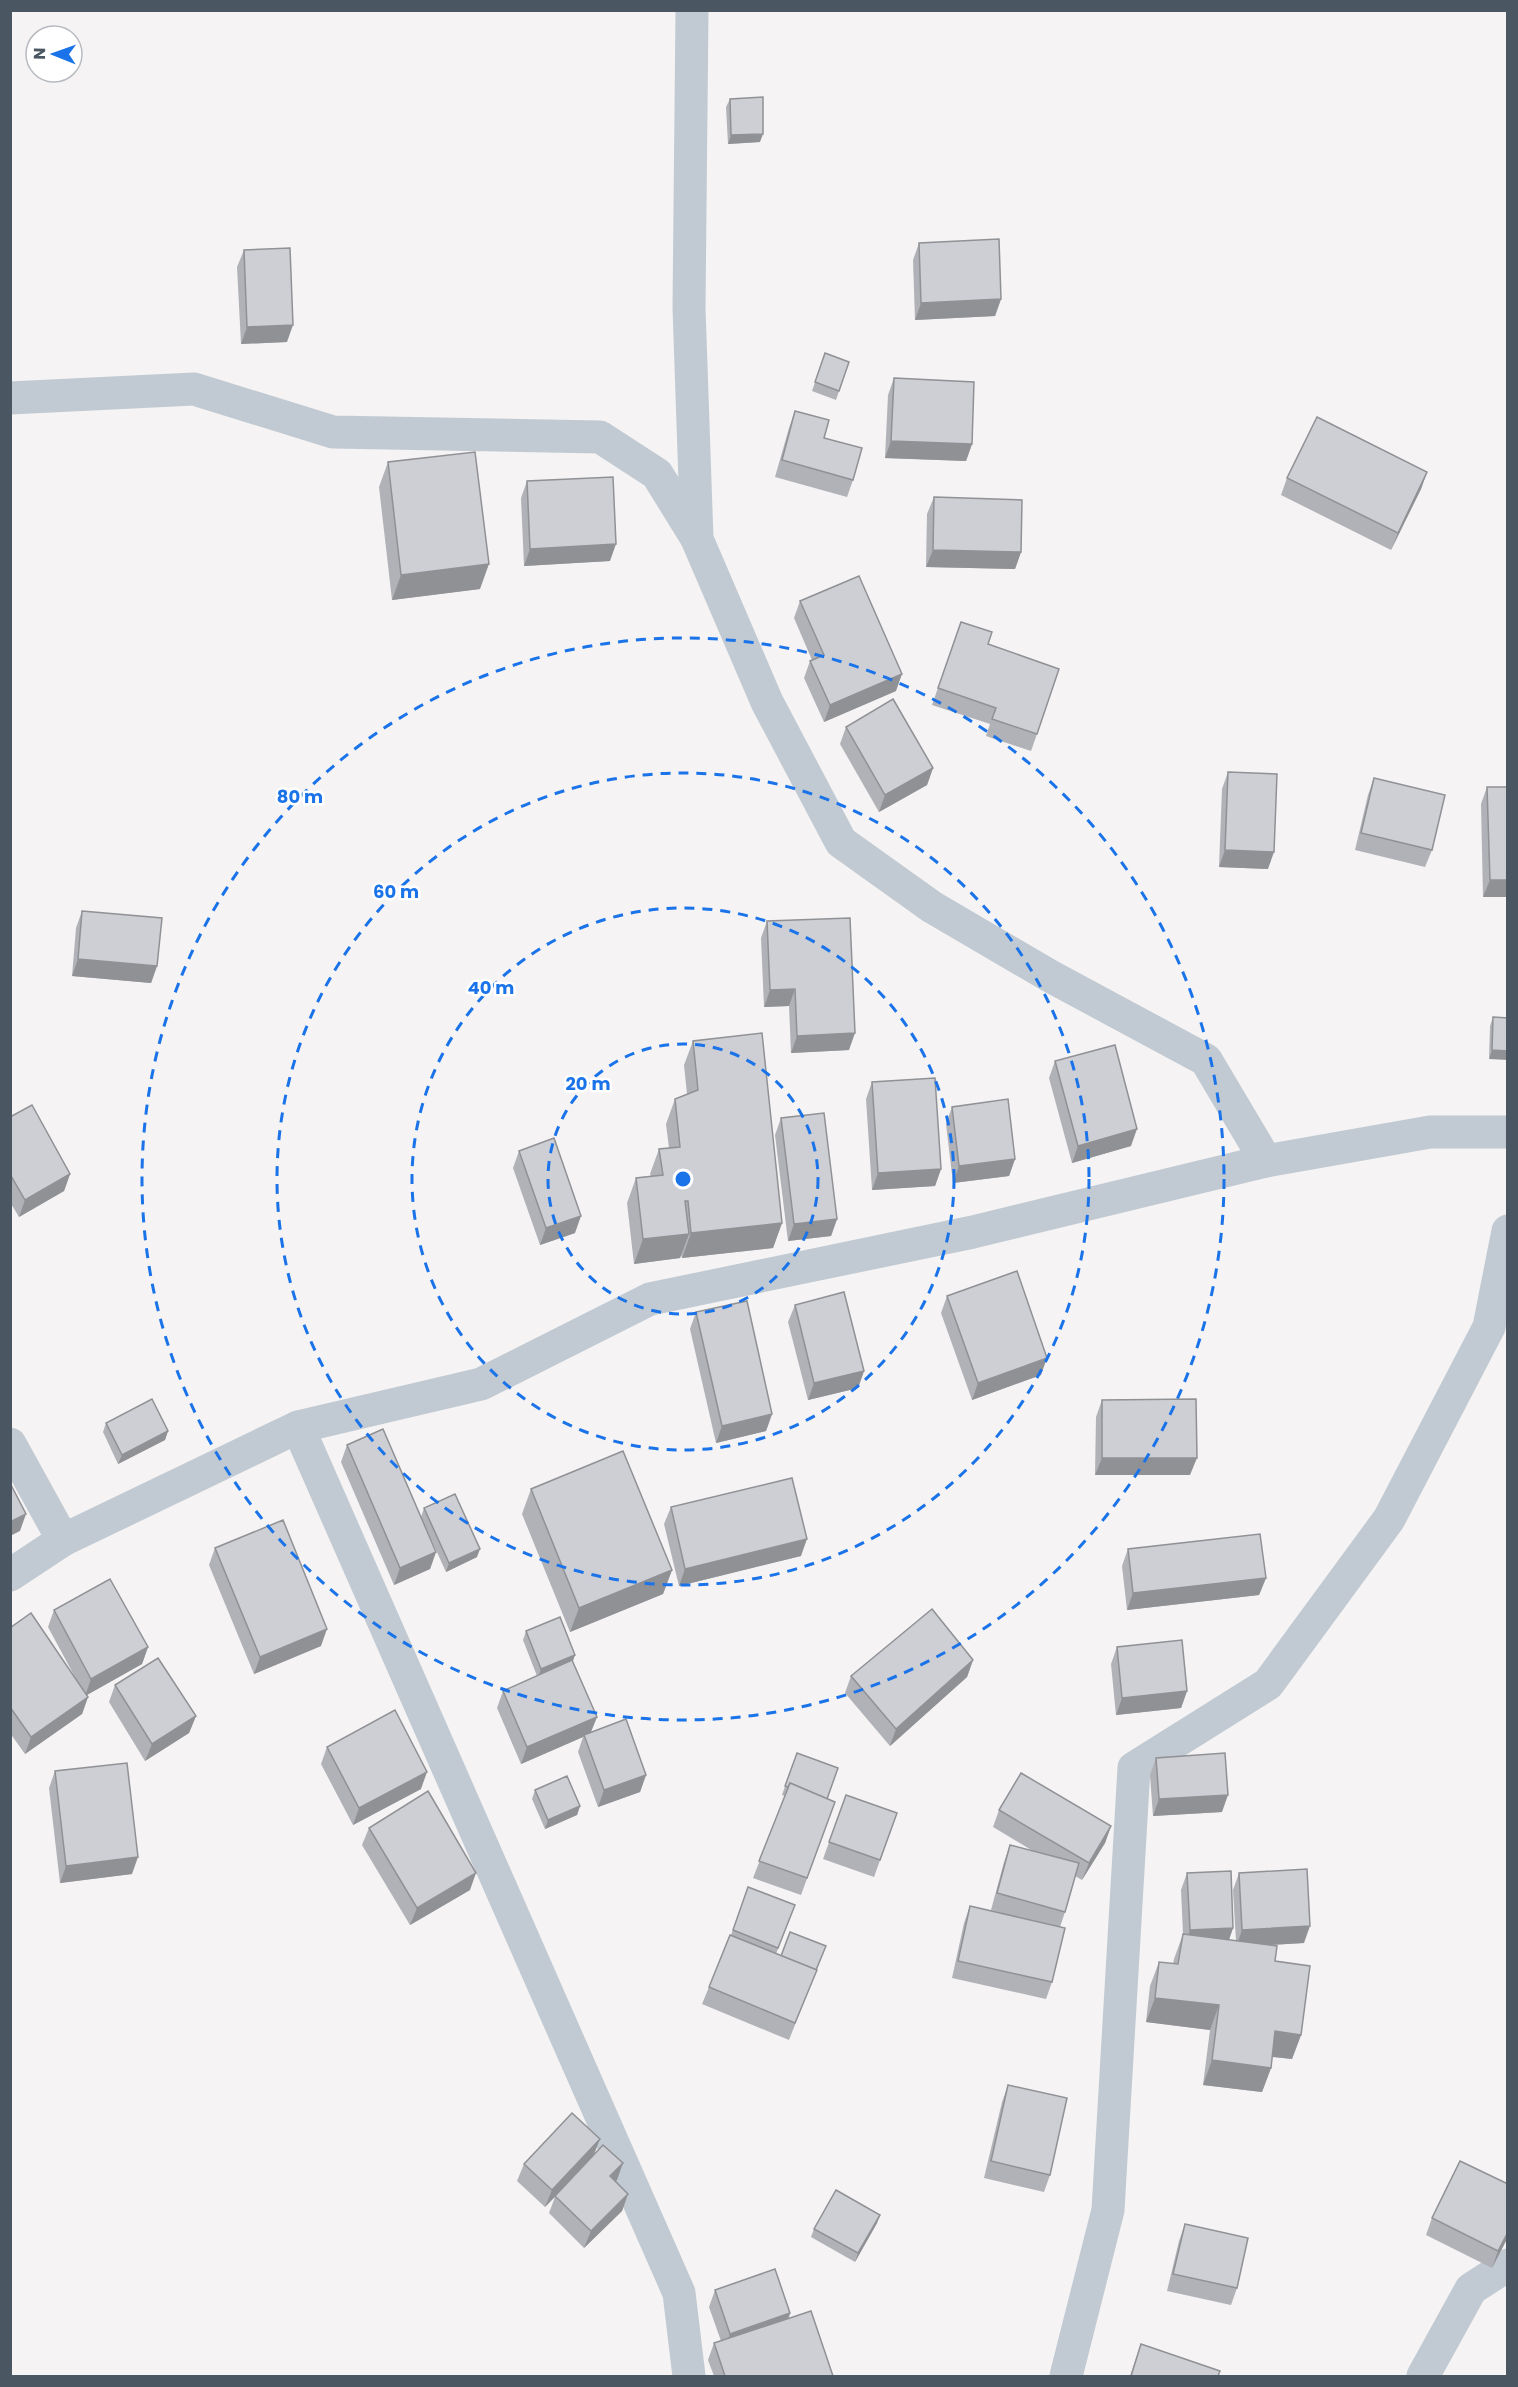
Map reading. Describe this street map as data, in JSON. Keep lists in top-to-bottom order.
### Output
{
  "north": "left",
  "rings": [
    "80 m",
    "60 m",
    "40 m",
    "20 m"
  ]
}
